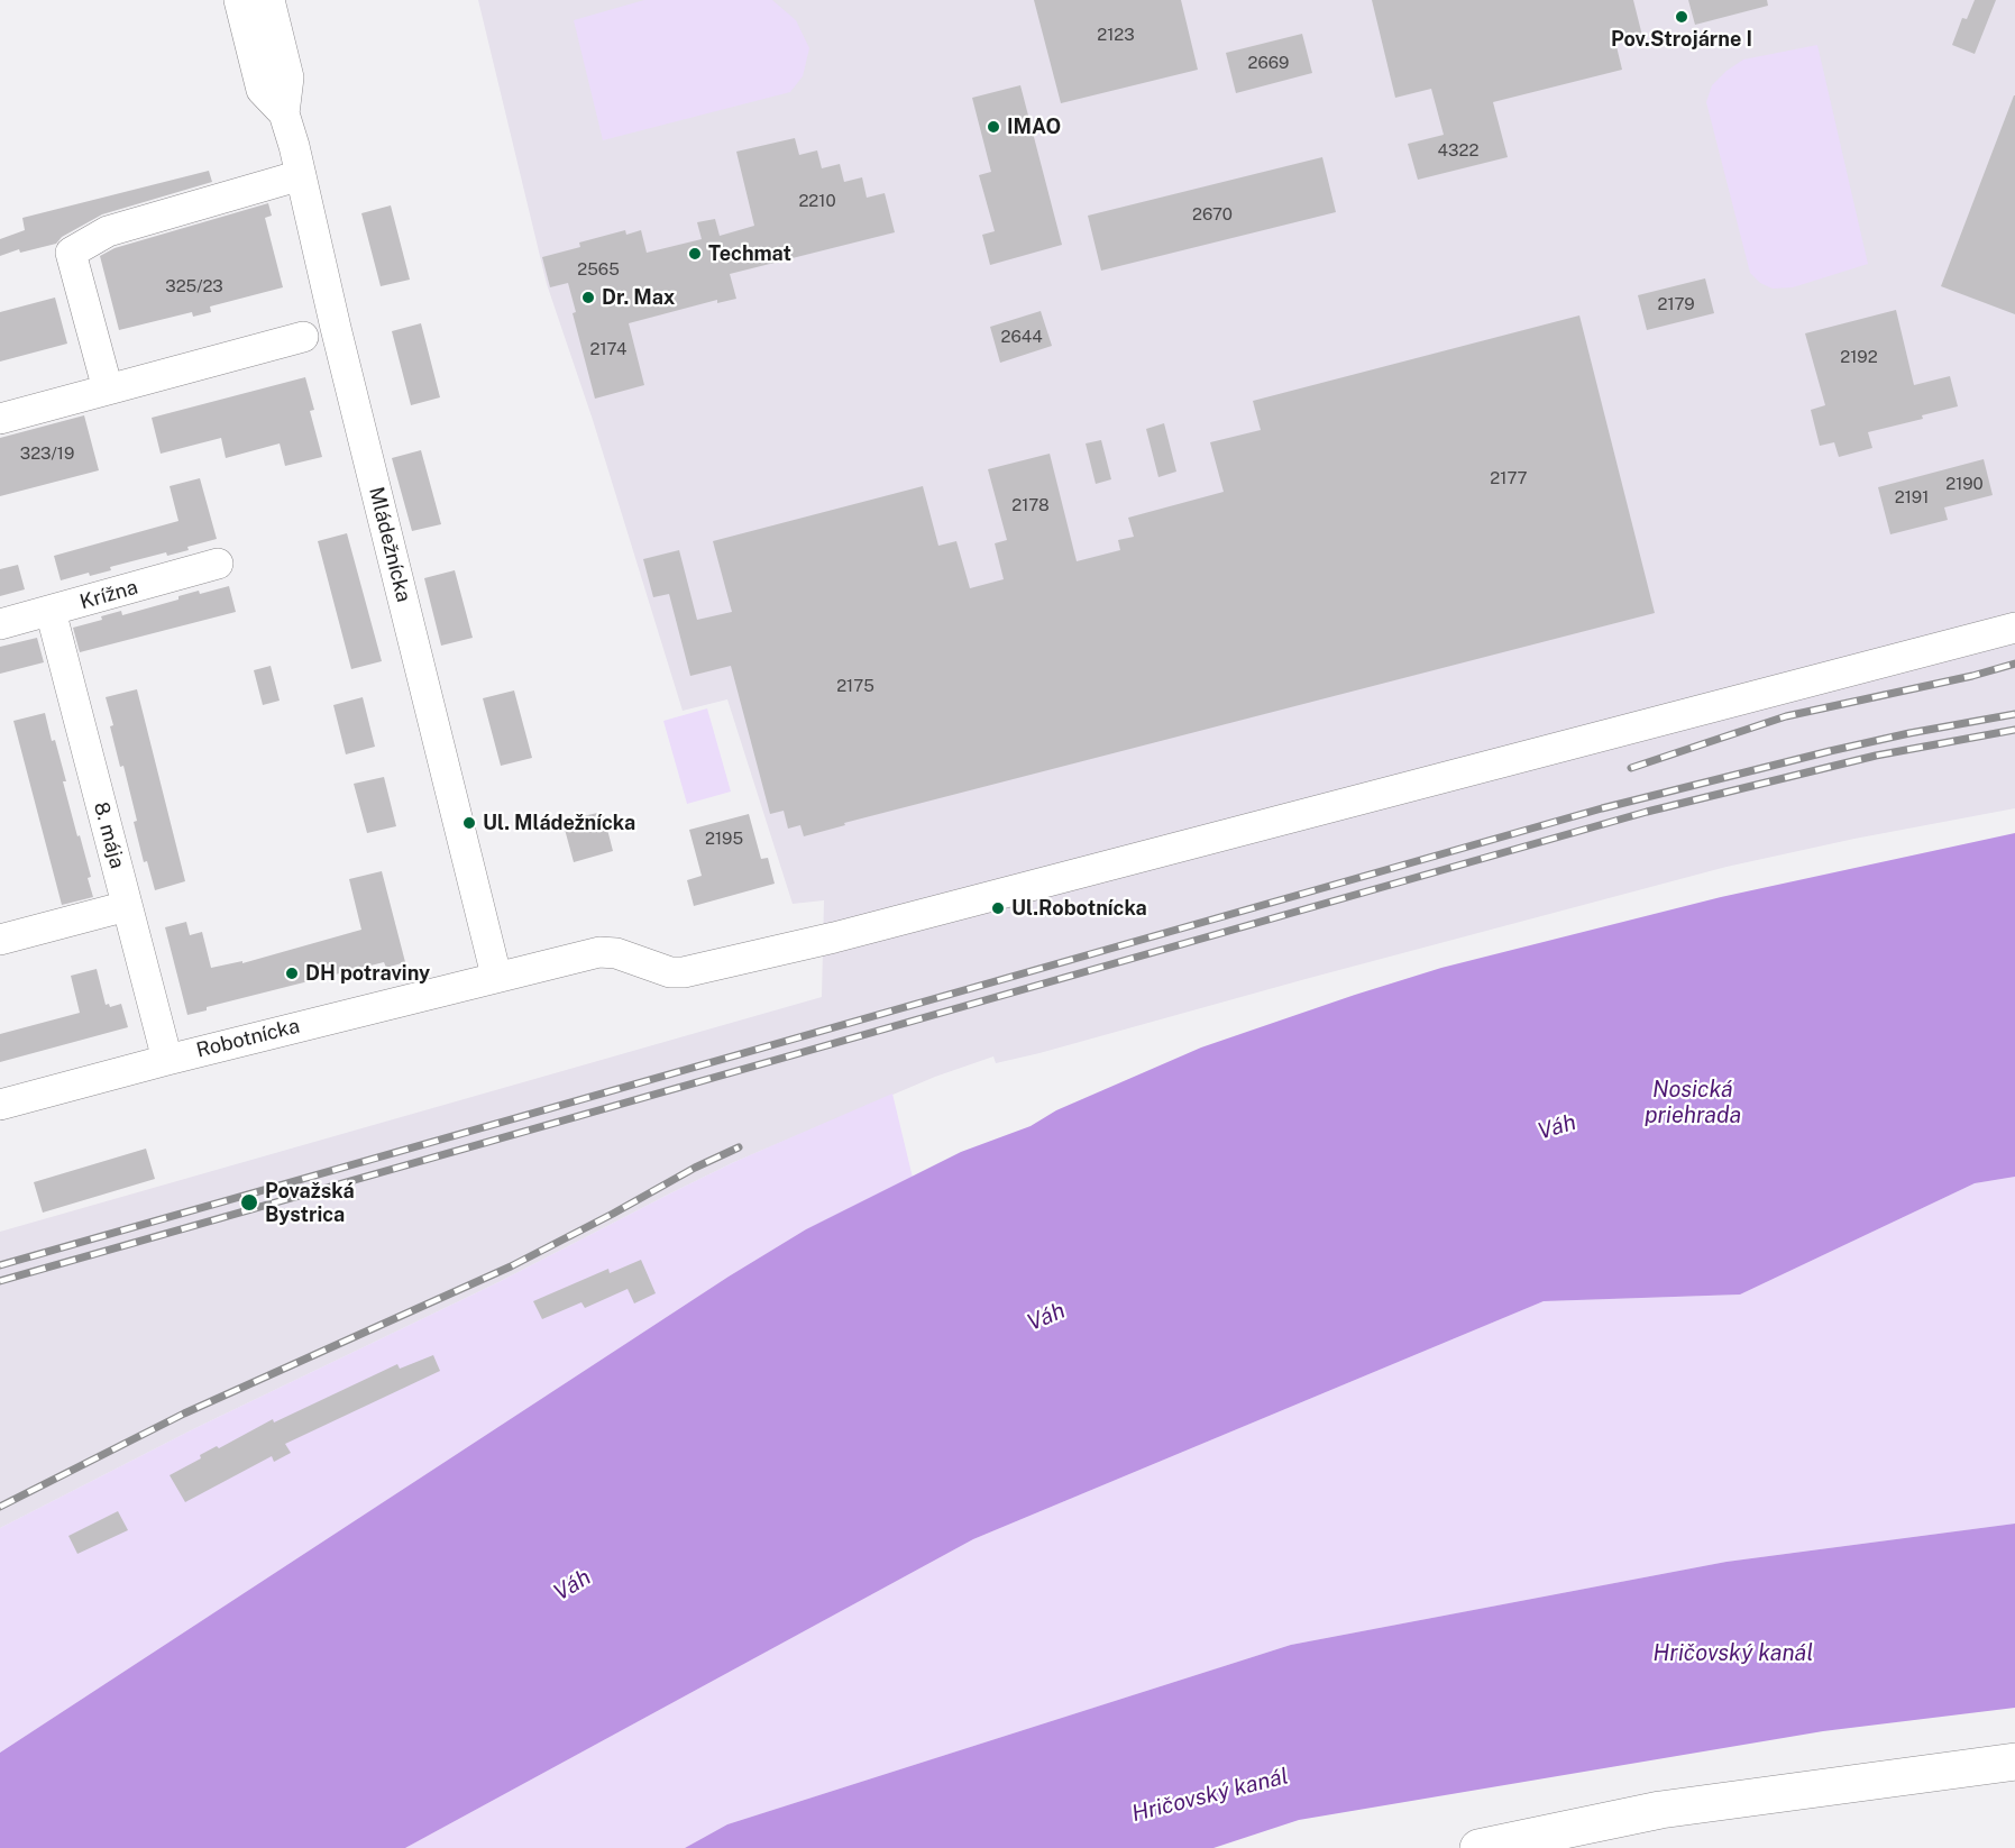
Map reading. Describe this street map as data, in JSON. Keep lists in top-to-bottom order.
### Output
{
  "streets": {
    "street": [
      "Mládežnícka",
      "Krížna",
      "8. mája",
      "Robotnícka"
    ]
  },
  "crossings": [
    ["Mládežnícka", "Robotnícka"],
    ["Krížna", "8. mája"],
    ["8. mája", "Robotnícka"]
  ],
  "water": ["Nosická priehrada", "Váh", "Hričovský kanál"],
  "places": [
    "Pov.Strojárne I",
    "IMAO",
    "Techmat",
    "Dr. Max",
    "Ul. Mládežnícka",
    "Ul.Robotnícka",
    "DH potraviny",
    "Považská Bystrica"
  ],
  "house_numbers": [
    "2123",
    "2669",
    "4322",
    "2210",
    "2670",
    "2565",
    "325/23",
    "2179",
    "2644",
    "2174",
    "2192",
    "323/19",
    "2177",
    "2190",
    "2191",
    "2178",
    "2175",
    "2195"
  ]
}
